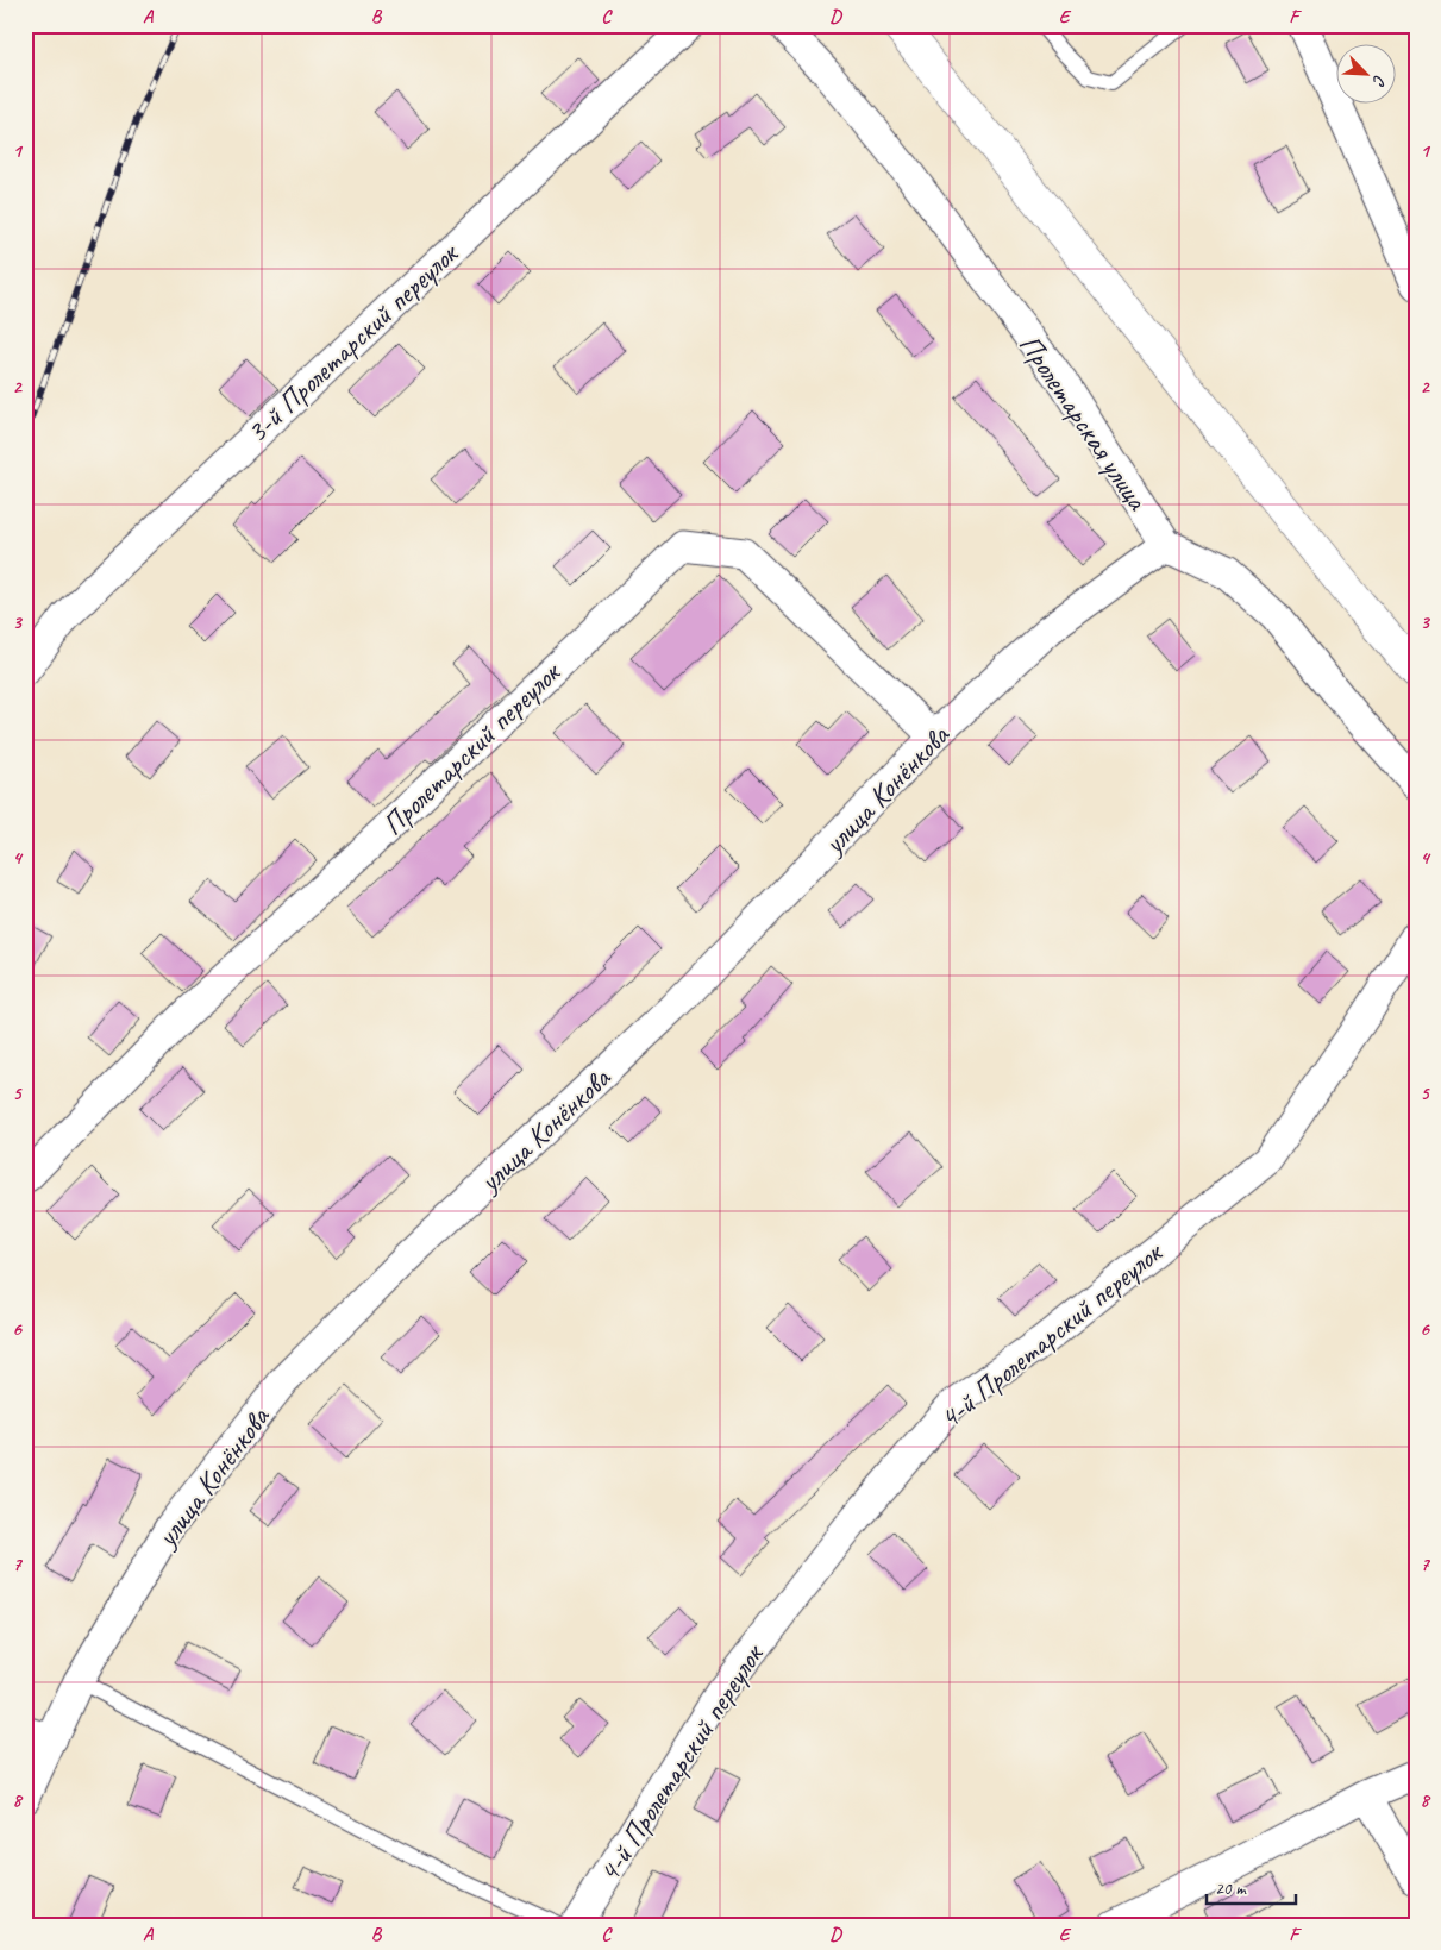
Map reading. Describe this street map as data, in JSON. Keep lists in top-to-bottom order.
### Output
{
  "streets": {
    "street": [
      "3-й Пролетарский переулок",
      "Пролетарская улица",
      "Пролетарский переулок",
      "улица Конёнкова",
      "4-й Пролетарский переулок"
    ]
  },
  "crossings": [
    ["Пролетарская улица", "улица Конёнкова"],
    ["Пролетарский переулок", "улица Конёнкова"]
  ],
  "scale_bar": "20 m",
  "north": "bottom right",
  "grid": {
    "columns": [
      "A",
      "B",
      "C",
      "D",
      "E",
      "F"
    ],
    "rows": [
      "1",
      "2",
      "3",
      "4",
      "5",
      "6",
      "7",
      "8"
    ]
  }
}
